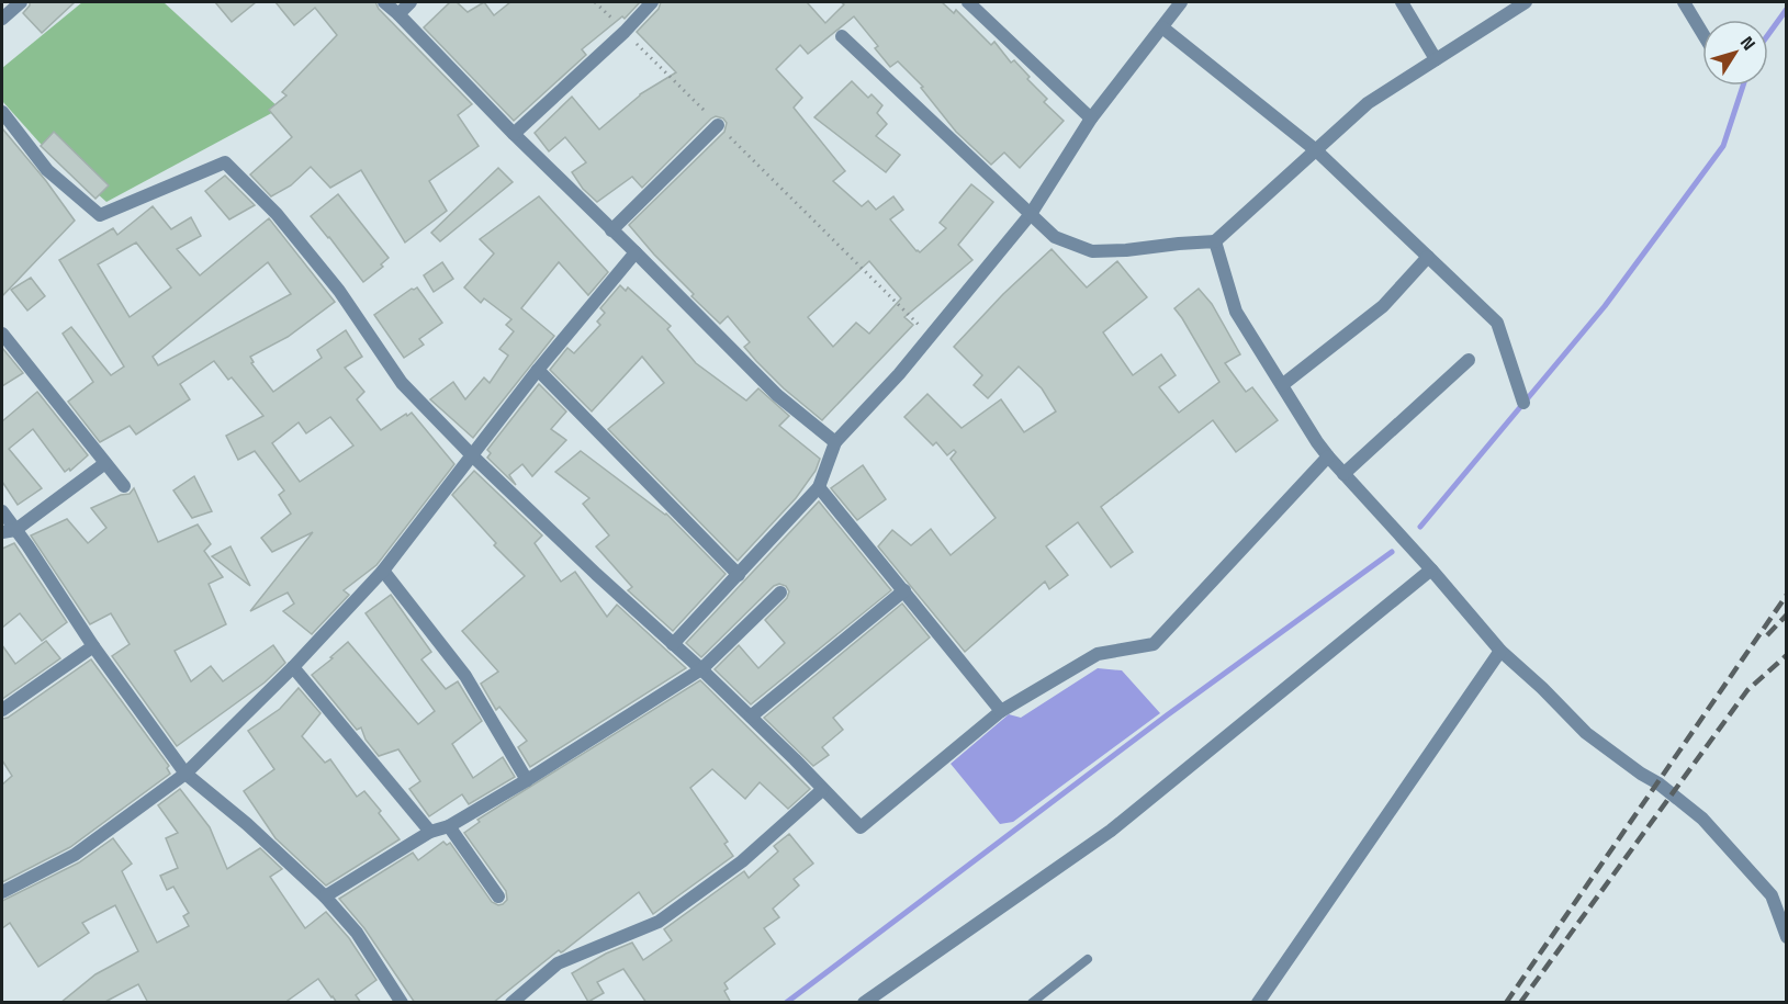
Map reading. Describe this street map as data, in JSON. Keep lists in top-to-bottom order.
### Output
{
  "north": "top right"
}
